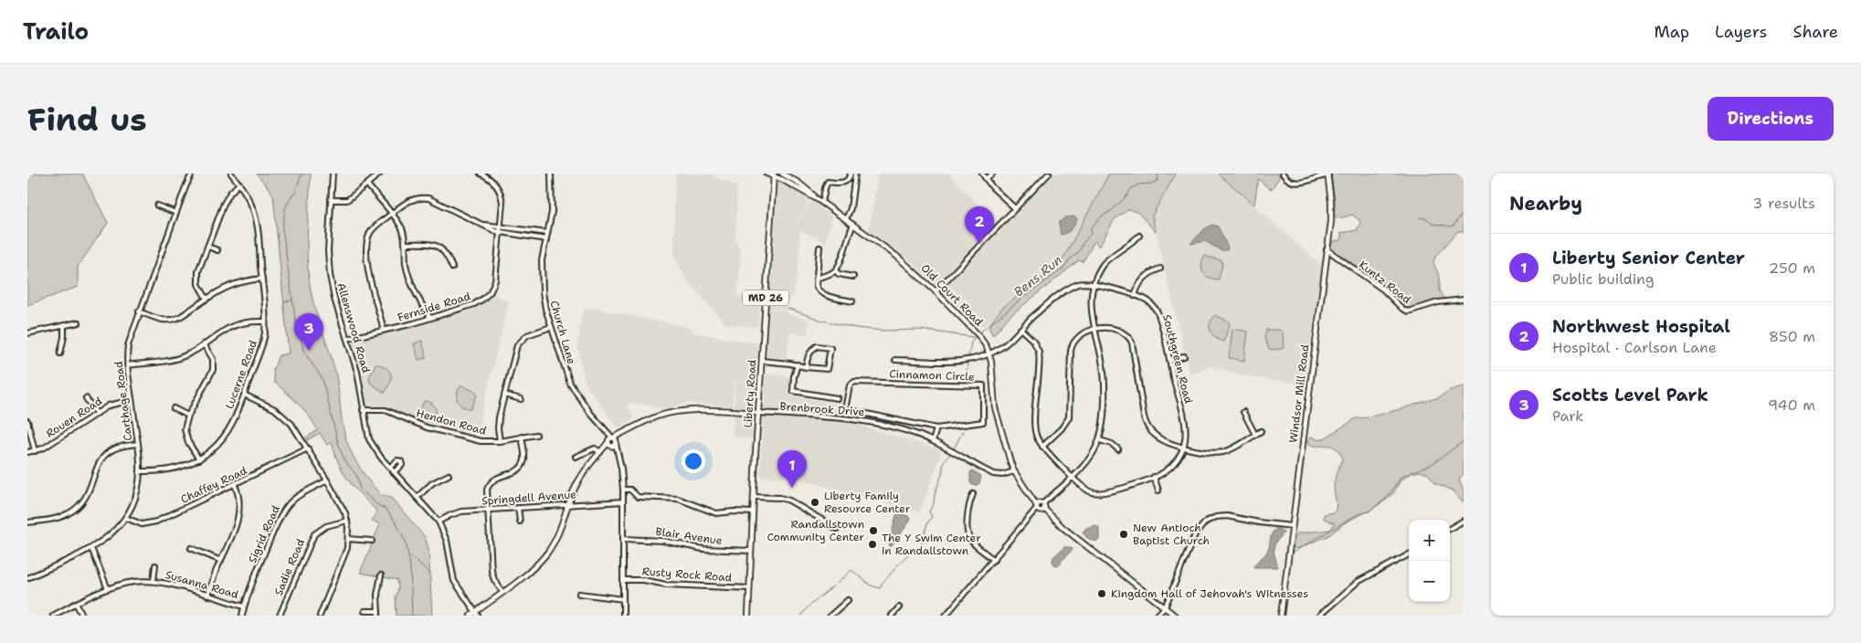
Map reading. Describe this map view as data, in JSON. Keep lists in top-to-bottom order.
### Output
{
  "streets": {
    "main road": [
      "Old Court Road",
      "MD 26",
      "Liberty Road",
      "Windsor Mill Road",
      "Brenbrook Drive"
    ],
    "street": [
      "Kuntz Road",
      "Fernside Road",
      "Allenswood Road",
      "Church Lane",
      "Southgreen Road",
      "Lucerne Road",
      "Cinnamon Circle",
      "Carthage Road",
      "Rouen Road",
      "Hendon Road",
      "Chaffey Road",
      "Springdell Avenue",
      "Sigrid Road",
      "Blair Avenue",
      "Sadie Road",
      "Rusty Rock Road",
      "Susanna Road"
    ]
  },
  "crossings": [
    ["Kuntz Road", "Windsor Mill Road"],
    ["Old Court Road", "Southgreen Road"],
    ["Old Court Road", "Liberty Road"],
    ["Old Court Road", "Brenbrook Drive"],
    ["Fernside Road", "Allenswood Road"],
    ["Allenswood Road", "Brenbrook Drive"],
    ["Allenswood Road", "Hendon Road"],
    ["Allenswood Road", "Springdell Avenue"],
    ["Church Lane", "Brenbrook Drive"],
    ["Church Lane", "Springdell Avenue"],
    ["Church Lane", "Blair Avenue"],
    ["Church Lane", "Rusty Rock Road"],
    ["Lucerne Road", "Carthage Road"],
    ["Cinnamon Circle", "Brenbrook Drive"],
    ["Liberty Road", "Brenbrook Drive"],
    ["Liberty Road", "Blair Avenue"],
    ["Liberty Road", "Rusty Rock Road"],
    ["Carthage Road", "Rouen Road"],
    ["Carthage Road", "Chaffey Road"],
    ["Brenbrook Drive", "Springdell Avenue"],
    ["Sigrid Road", "Susanna Road"]
  ],
  "water": ["Bens Run"],
  "places": [
    "Liberty Family Resource Center",
    "Randallstown Community Center",
    "New Antioch Baptist Church",
    "The Y Swim Center in Randallstown",
    "Kingdom Hall of Jehovah's Witnesses"
  ],
  "page": {
    "header": "Trailo",
    "nav": ["Map", "Layers", "Share"],
    "buttons": "Directions",
    "title": "Find us",
    "heading": ["Nearby", "3 results"],
    "pins": ["2", "3", "1"],
    "list": [
      {
        "mark": "1",
        "name": "Liberty Senior Center",
        "note": "Public building",
        "value": "250 m"
      },
      {
        "mark": "2",
        "name": "Northwest Hospital",
        "note": "Hospital · Carlson Lane",
        "value": "850 m"
      },
      {
        "mark": "3",
        "name": "Scotts Level Park",
        "note": "Park",
        "value": "940 m"
      }
    ],
    "map_buttons": ["+", "−"]
  }
}
